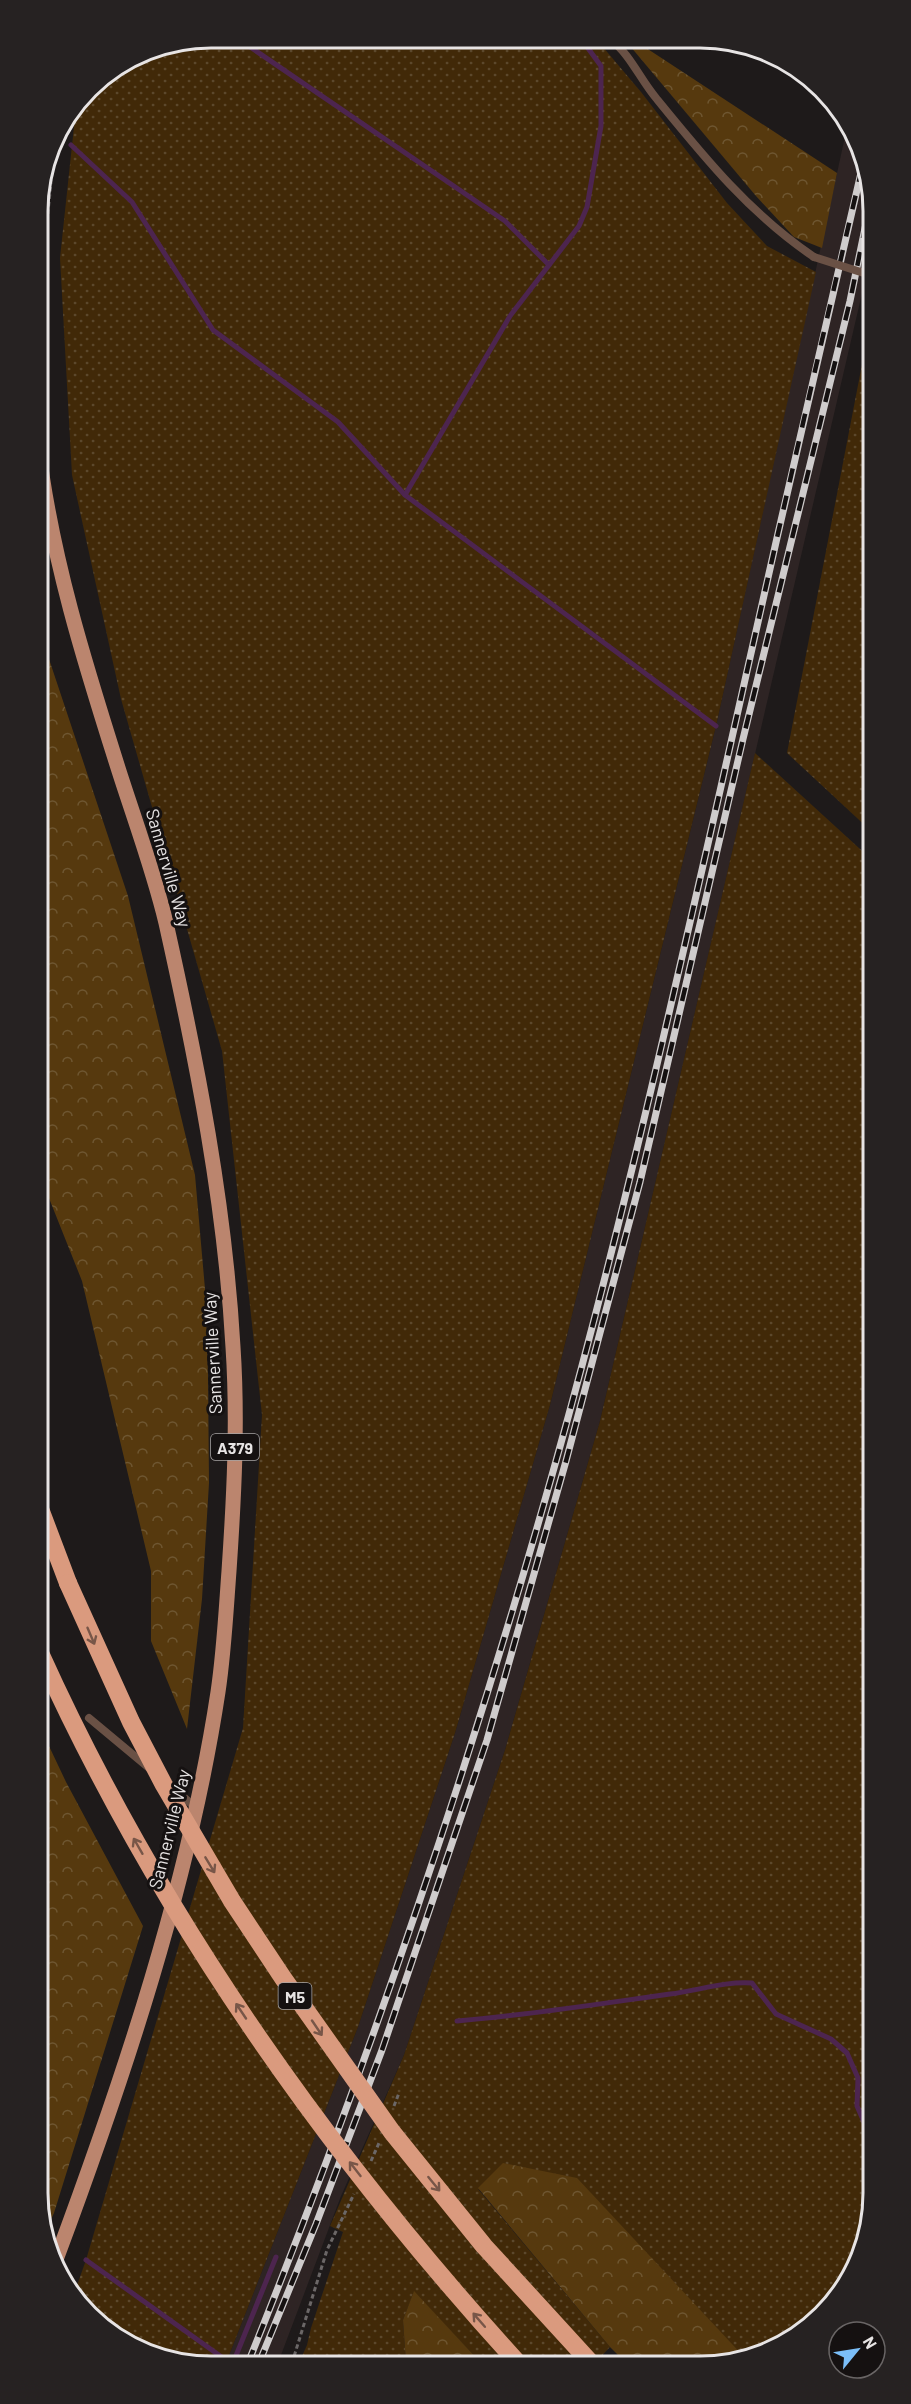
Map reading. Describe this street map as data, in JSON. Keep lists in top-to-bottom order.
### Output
{
  "streets": {
    "highway": ["M5"],
    "main road": ["Sannerville Way", "A379"]
  },
  "north": "top right"
}
